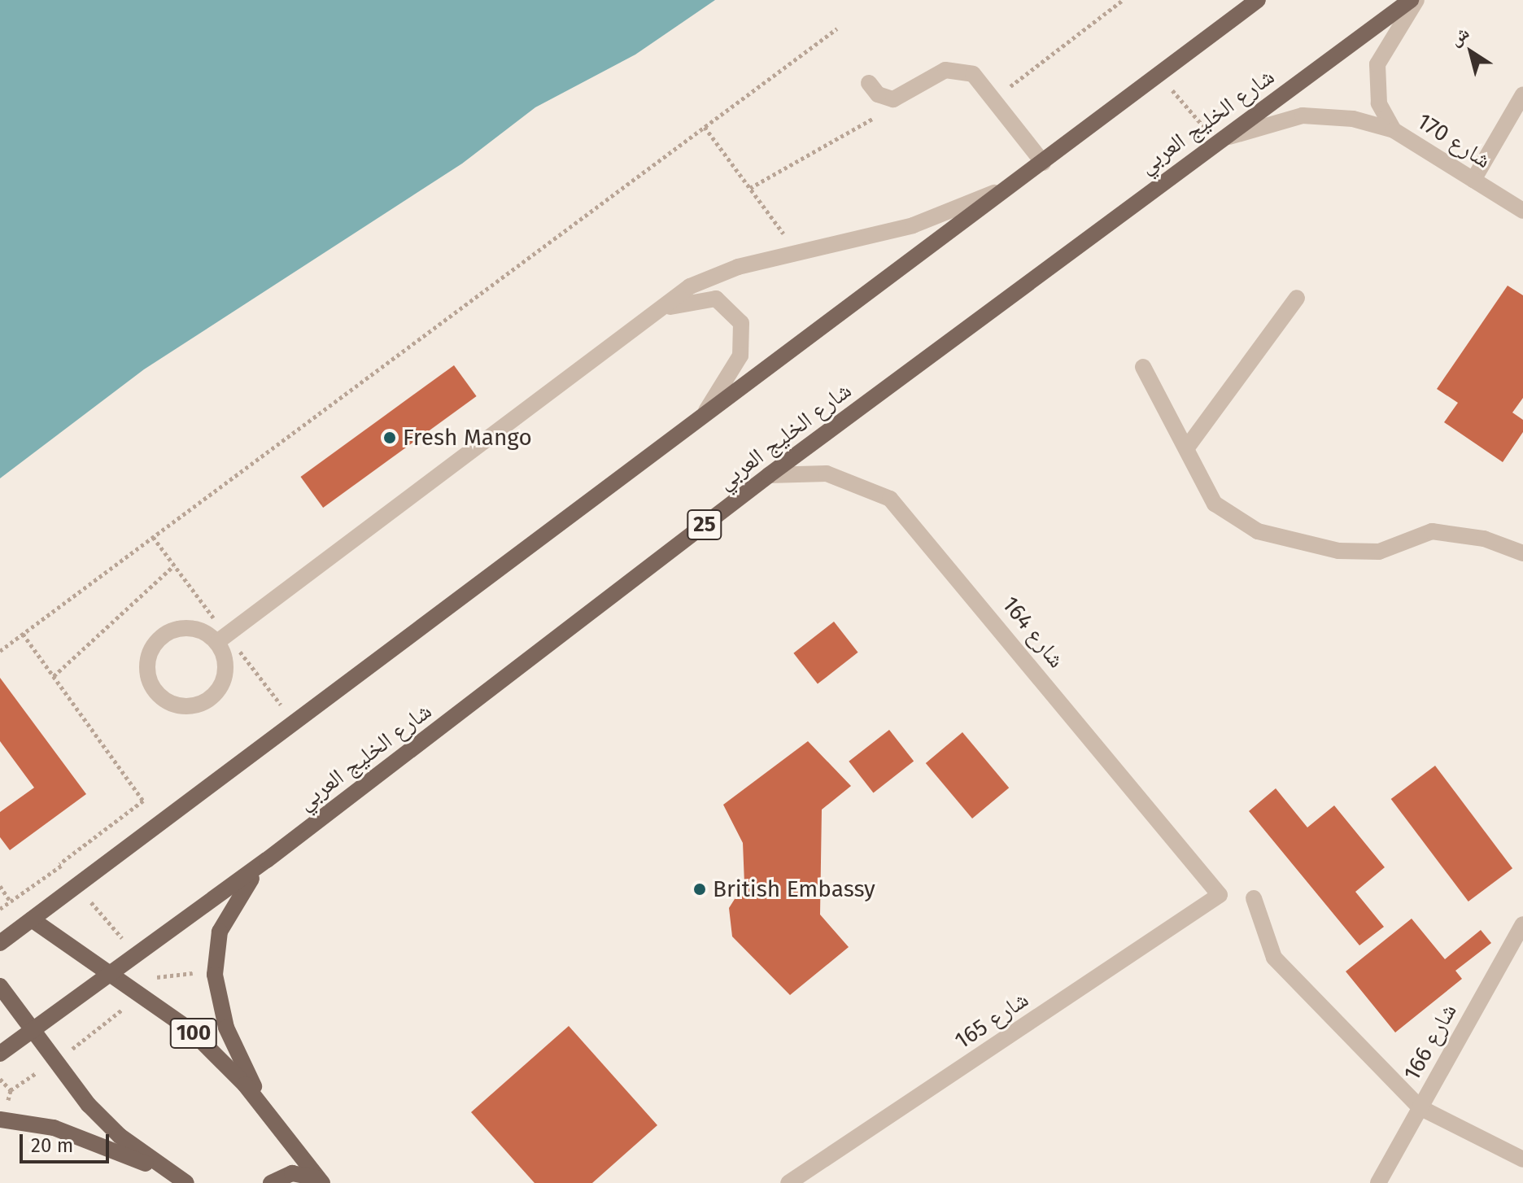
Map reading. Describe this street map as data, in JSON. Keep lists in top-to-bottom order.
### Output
{
  "streets": {
    "main road": ["شارع الخليج العربي", "25", "100"],
    "street": [
      "شارع 170",
      "شارع 164",
      "شارع 165",
      "شارع 166"
    ]
  },
  "crossings": [
    ["شارع الخليج العربي", "شارع 170"],
    ["شارع الخليج العربي", "شارع 164"],
    ["شارع الخليج العربي", "100"],
    ["شارع 164", "شارع 165"]
  ],
  "places": ["Fresh Mango", "British Embassy"],
  "scale_bar": "20 m",
  "north": "top left"
}
